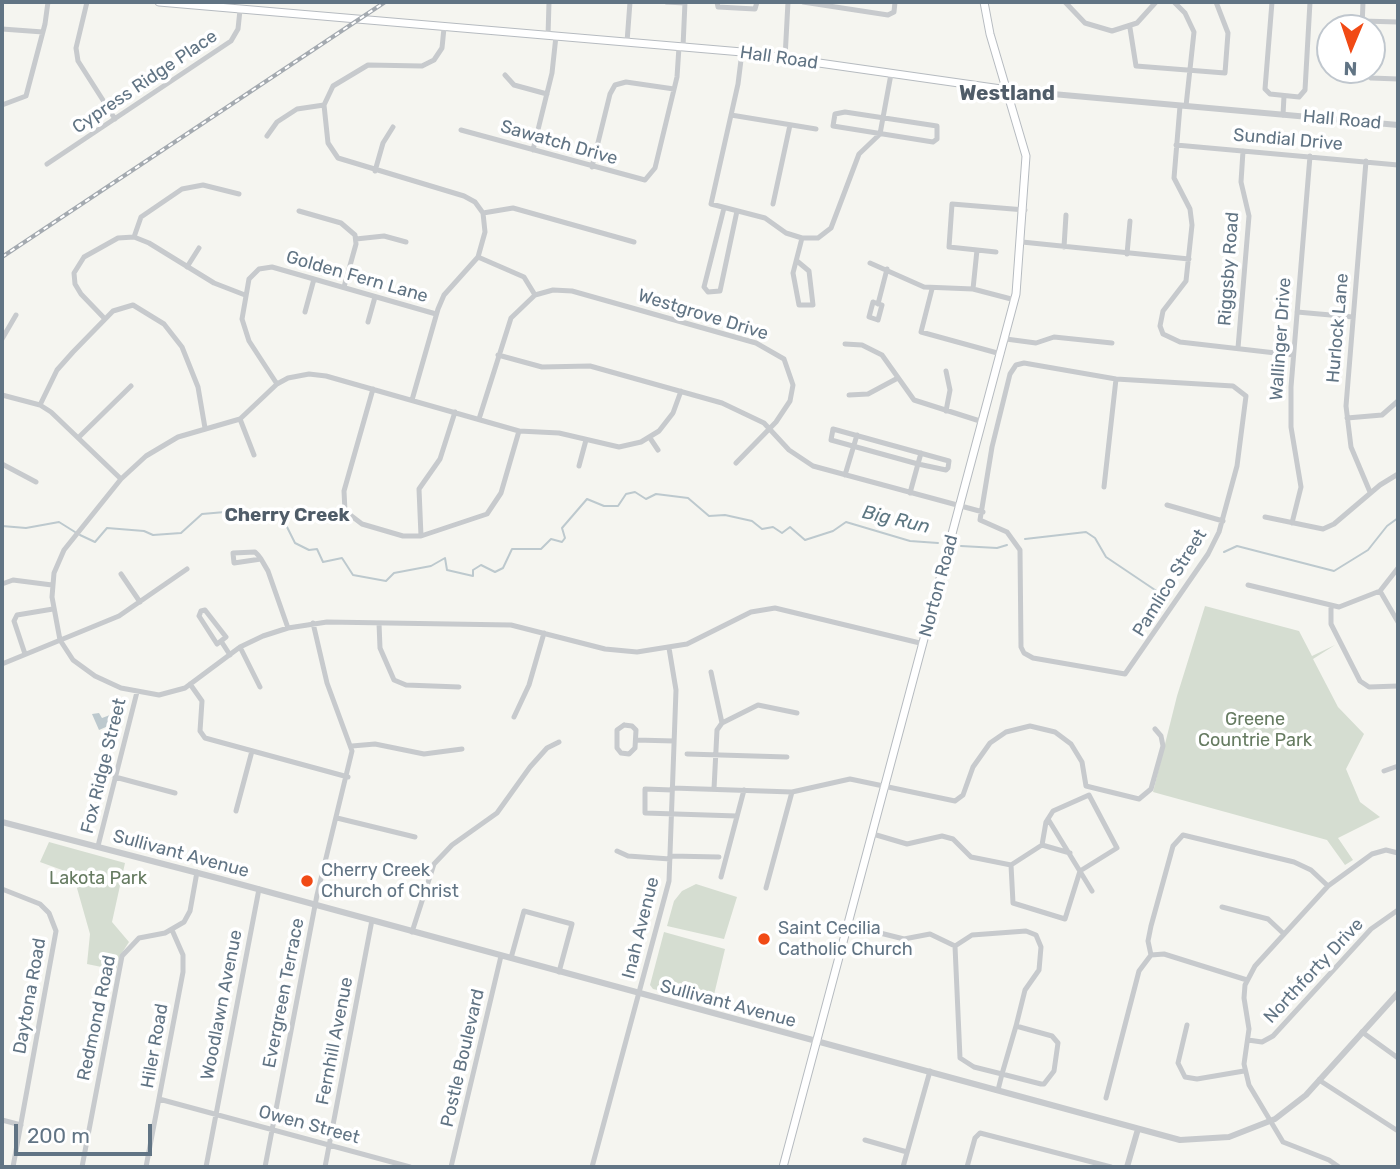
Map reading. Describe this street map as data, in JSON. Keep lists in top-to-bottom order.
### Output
{
  "streets": {
    "main road": ["Hall Road", "Norton Road"],
    "street": [
      "Cypress Ridge Place",
      "Sundial Drive",
      "Sawatch Drive",
      "Riggsby Road",
      "Golden Fern Lane",
      "Westgrove Drive",
      "Hurlock Lane",
      "Wallinger Drive",
      "Pamlico Street",
      "Fox Ridge Street",
      "Sullivant Avenue",
      "Inah Avenue",
      "Northforty Drive",
      "Evergreen Terrace",
      "Daytona Road",
      "Woodlawn Avenue",
      "Redmond Road",
      "Fernhill Avenue",
      "Hiler Road",
      "Postle Boulevard",
      "Owen Street"
    ]
  },
  "crossings": [
    ["Hall Road", "Cypress Ridge Place"],
    ["Hall Road", "Norton Road"],
    ["Sundial Drive", "Riggsby Road"],
    ["Sundial Drive", "Hurlock Lane"],
    ["Sundial Drive", "Wallinger Drive"],
    ["Norton Road", "Sullivant Avenue"],
    ["Fox Ridge Street", "Sullivant Avenue"],
    ["Sullivant Avenue", "Inah Avenue"],
    ["Sullivant Avenue", "Evergreen Terrace"],
    ["Sullivant Avenue", "Woodlawn Avenue"],
    ["Sullivant Avenue", "Fernhill Avenue"],
    ["Sullivant Avenue", "Postle Boulevard"],
    ["Evergreen Terrace", "Owen Street"],
    ["Woodlawn Avenue", "Owen Street"],
    ["Redmond Road", "Hiler Road"],
    ["Fernhill Avenue", "Owen Street"],
    ["Hiler Road", "Owen Street"]
  ],
  "districts": ["Westland", "Cherry Creek"],
  "water": ["Big Run"],
  "parks": ["Greene Countrie Park", "Lakota Park"],
  "places": ["Cherry Creek Church of Christ", "Saint Cecilia Catholic Church"],
  "scale_bar": "200 m",
  "north": "bottom"
}
